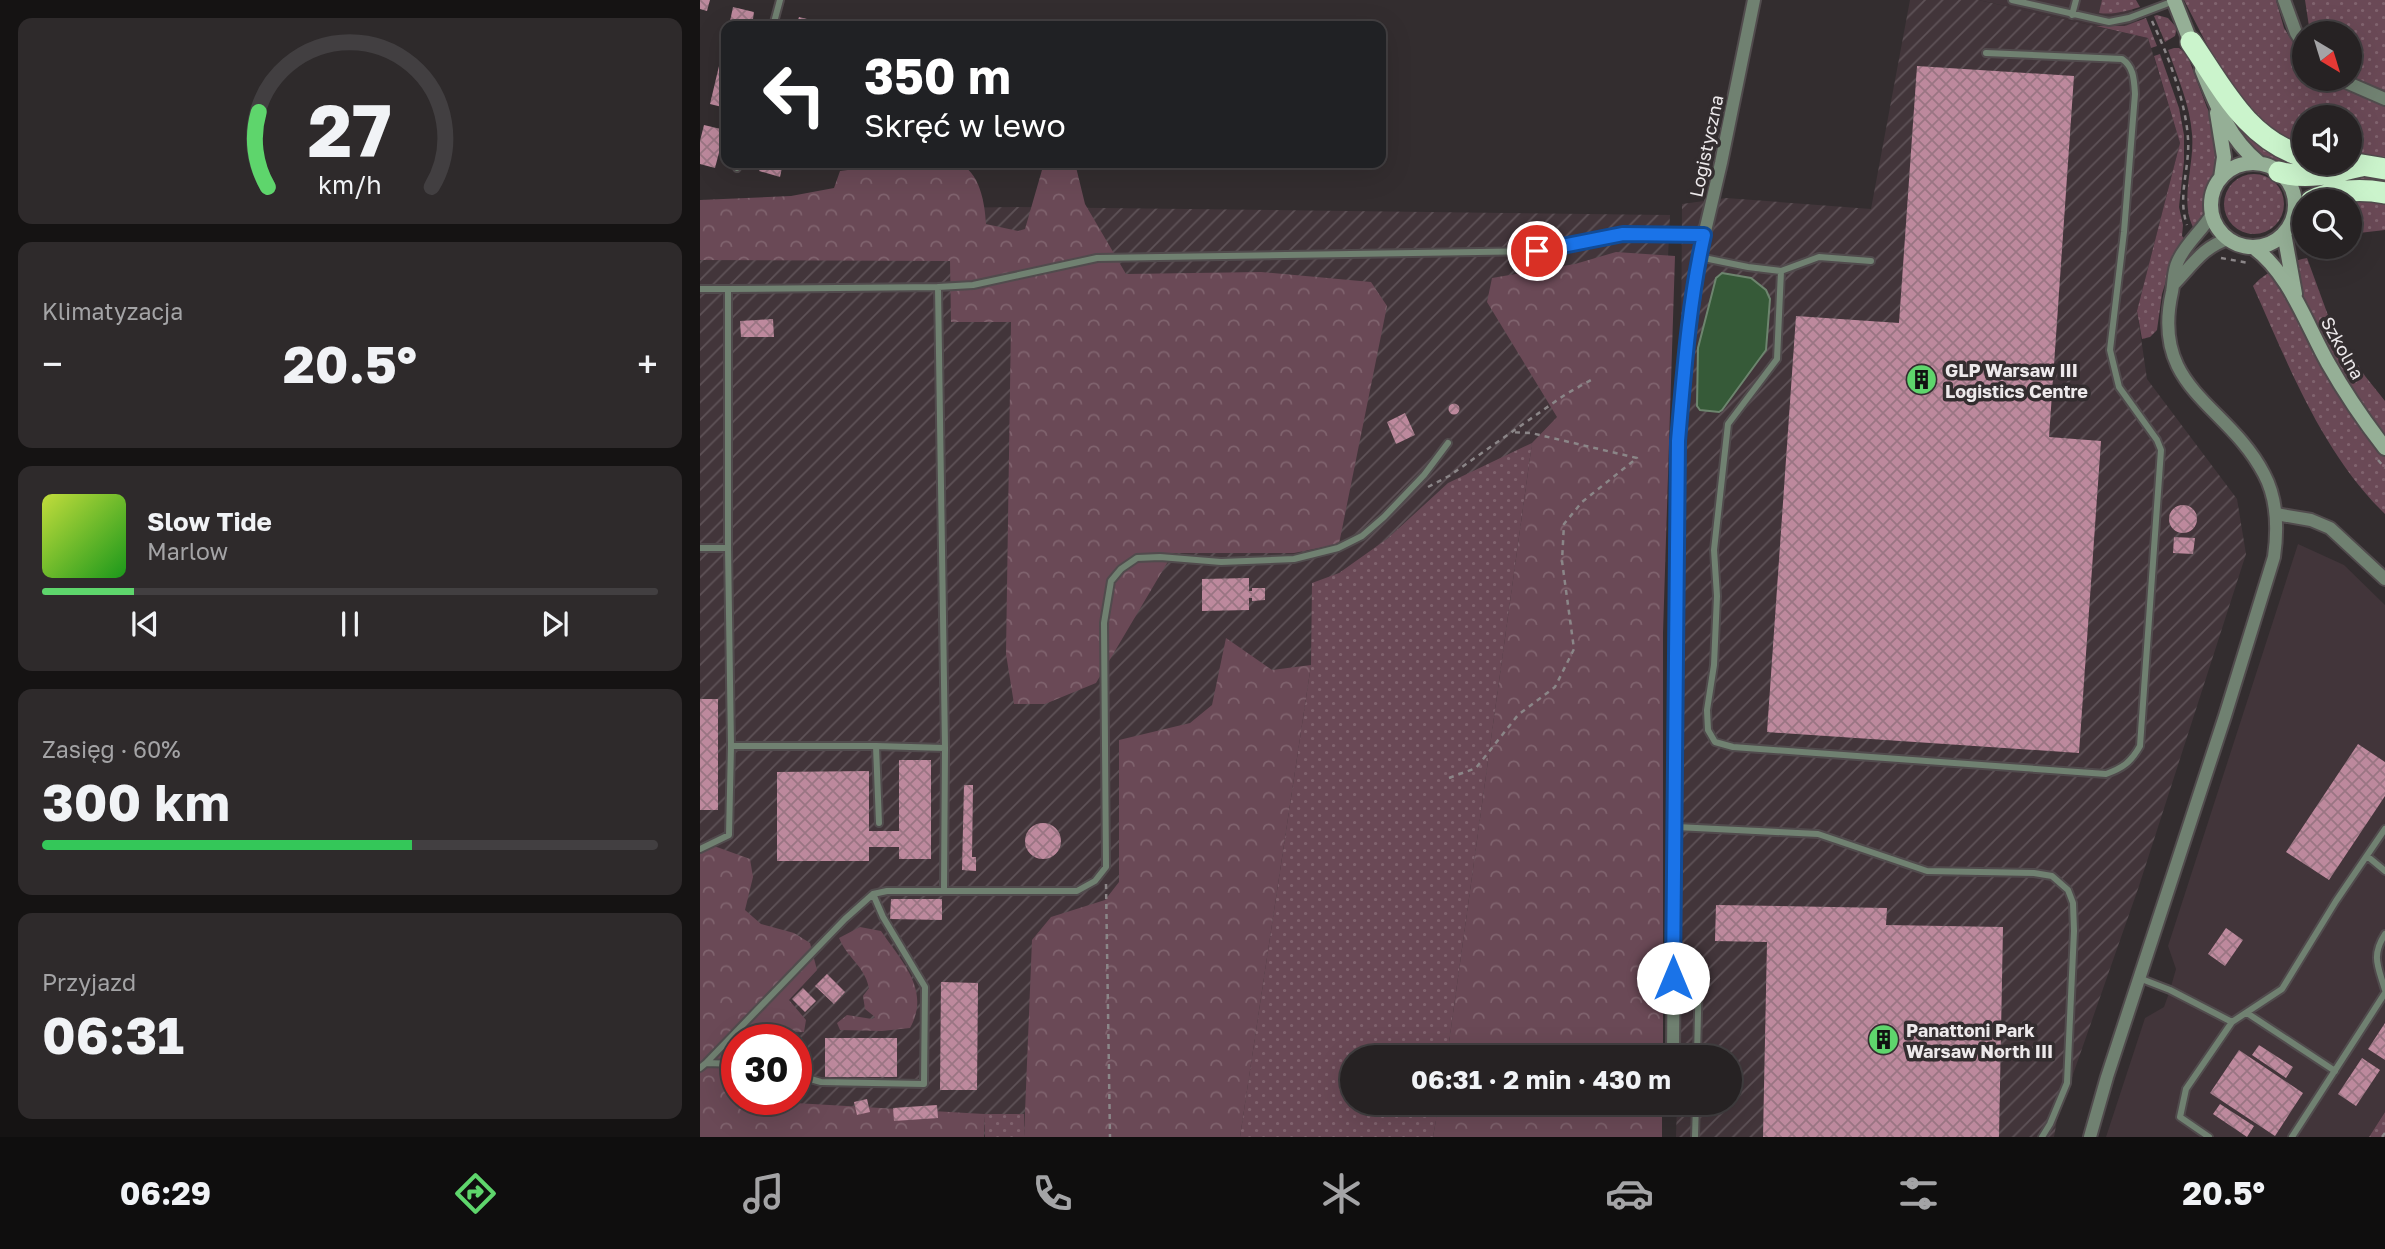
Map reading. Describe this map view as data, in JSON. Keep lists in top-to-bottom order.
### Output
{
  "streets": {
    "street": ["Logistyczna", "Szkolna"]
  },
  "places": {
    "building": ["GLP Warsaw III Logistics Centre", "Panattoni Park Warsaw North III"]
  },
  "north": "bottom right",
  "page": {
    "turn": ["350 m", "Skręć w lewo"],
    "tile": [
      "Klimatyzacja",
      ["Zasięg · 60%", "300 km"],
      ["Przyjazd", "06:31"]
    ],
    "heat": ["−", "20.5°", "+"],
    "song": ["Slow Tide", "Marlow"],
    "limit": "30",
    "trip": "06:31 · 2 min · 430 m",
    "tabs": ["06:29", "20.5°"],
    "gauge": ["27", "km/h"]
  }
}
